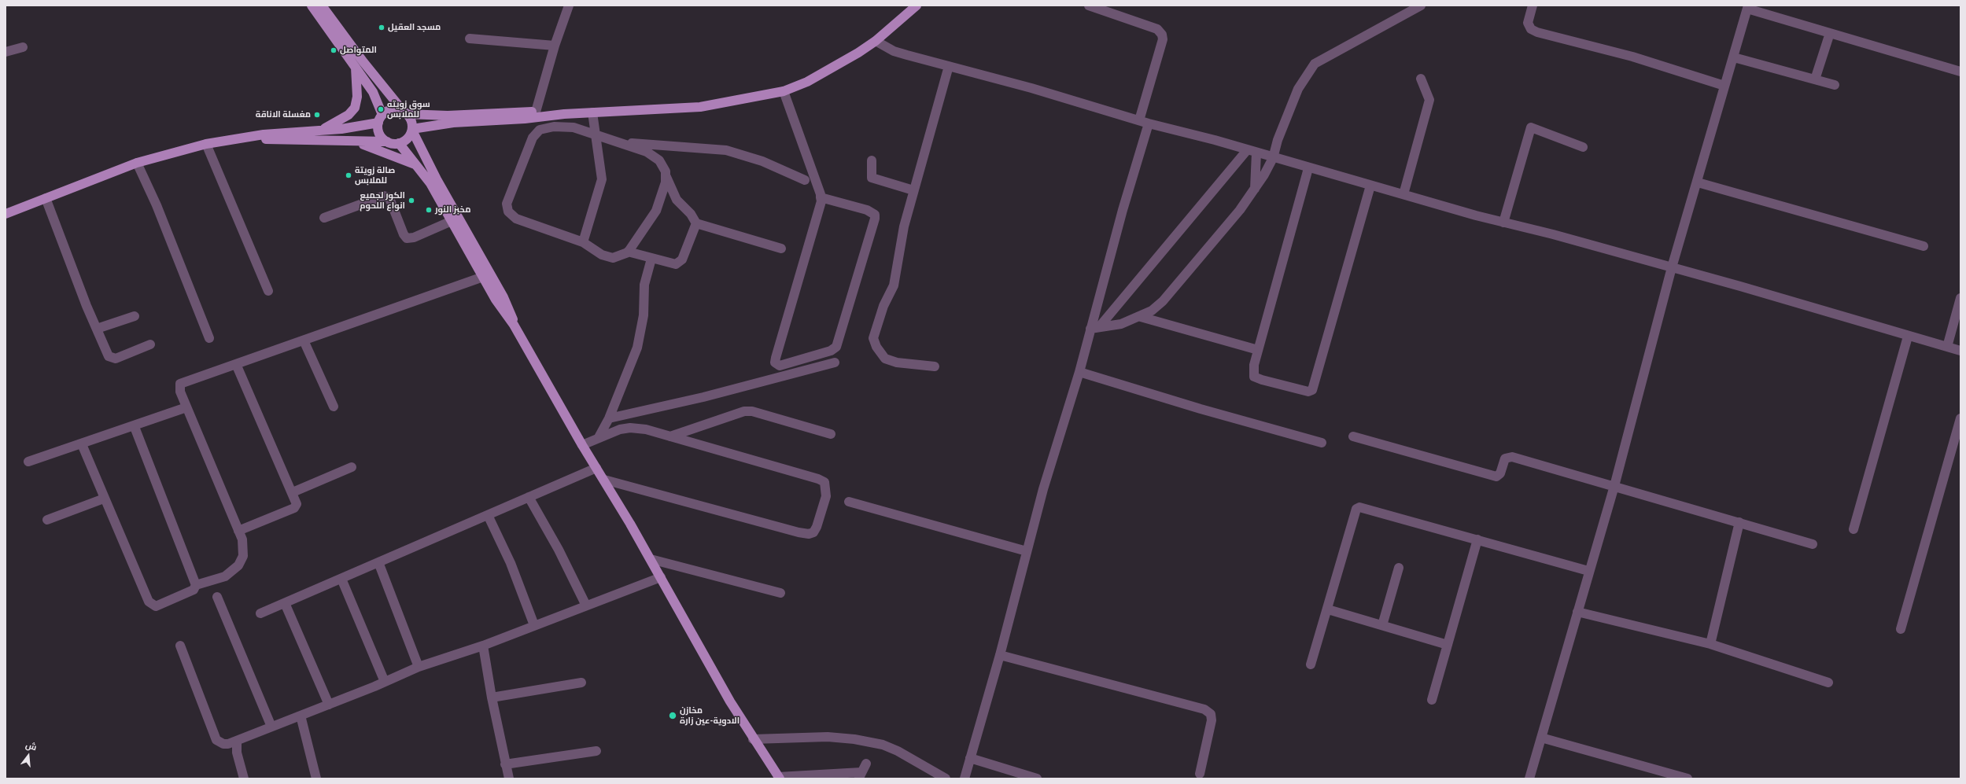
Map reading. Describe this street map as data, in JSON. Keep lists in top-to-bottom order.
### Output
{
  "places": [
    "مسجد العقيل",
    "المتواصل",
    "سوق زويته للملابس",
    "مغسلة الاناقة",
    "صالة زويتة للملابس",
    "الكور لجميع انواع اللحوم",
    "مخبز النور",
    "مخازن الادوية-عين زارة"
  ],
  "north": "top"
}
